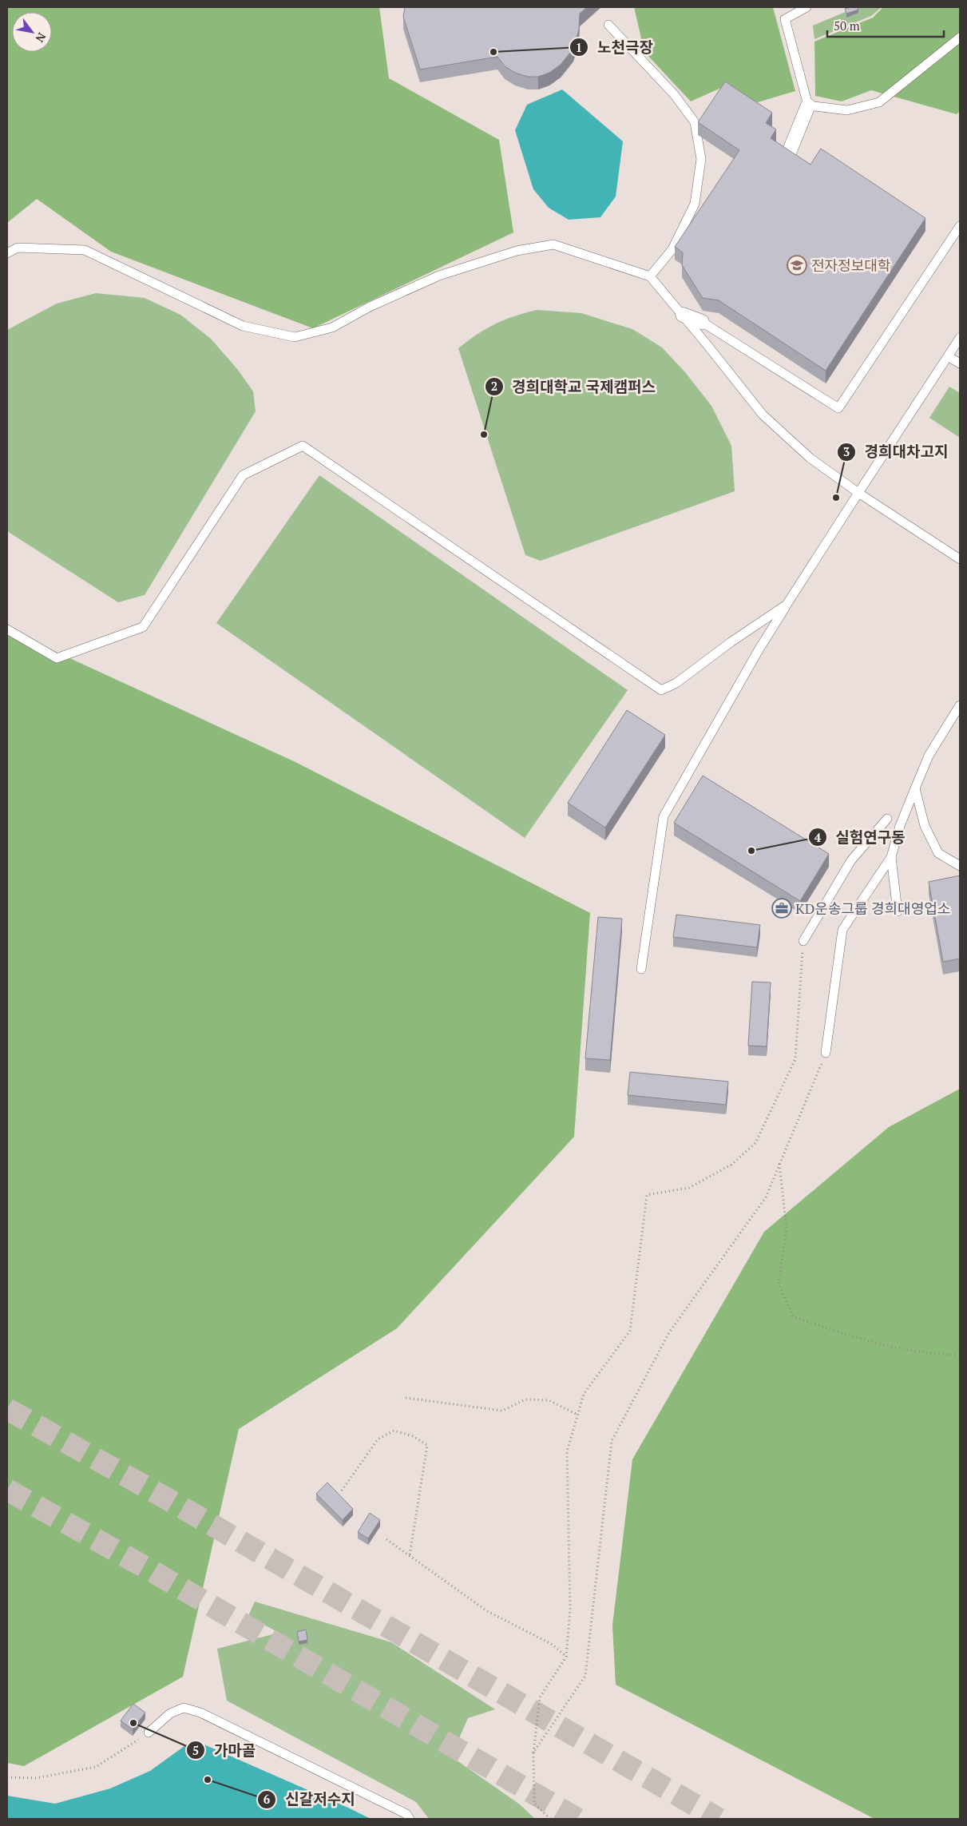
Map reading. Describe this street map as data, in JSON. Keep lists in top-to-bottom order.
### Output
{
  "places": {
    "other": [
      "노천극장",
      "경희대학교 국제캠퍼스",
      "경희대차고지",
      "실험연구동",
      "가마골",
      "신갈저수지"
    ],
    "school or university": ["전자정보대학"],
    "office": ["KD운송그룹 경희대영업소"]
  },
  "scale_bar": "50 m",
  "north": "bottom right"
}
